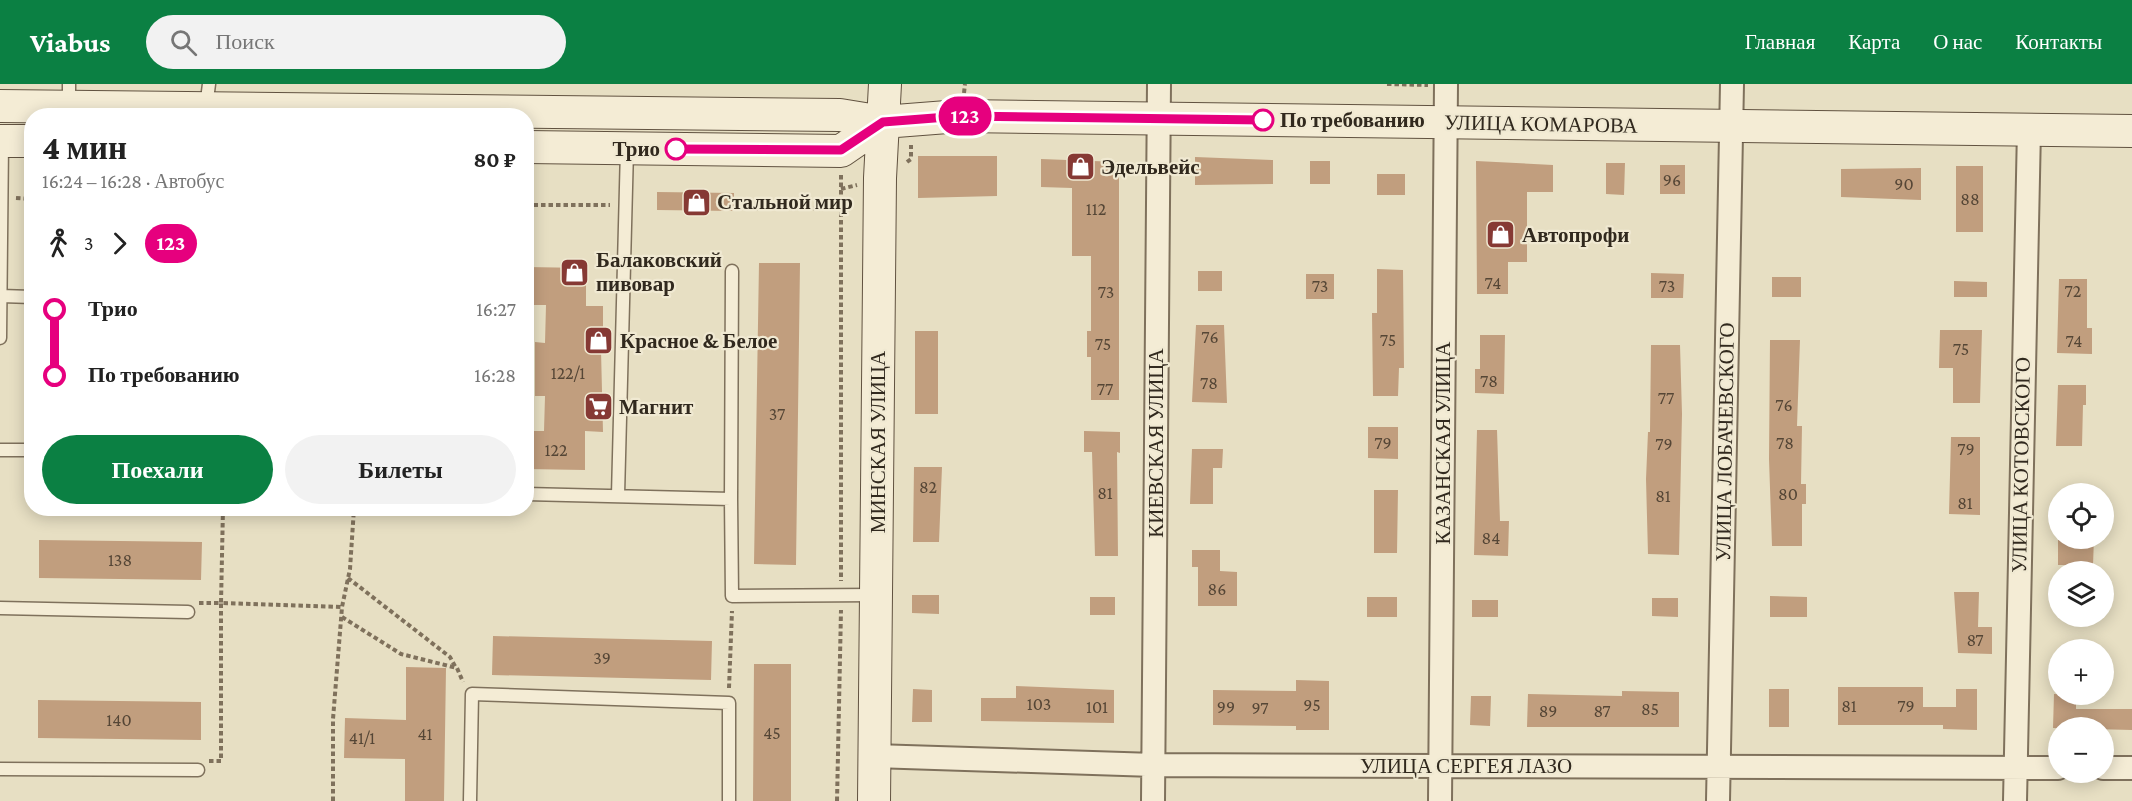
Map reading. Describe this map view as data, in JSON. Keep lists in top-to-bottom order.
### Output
{
  "streets": {
    "main road": ["УЛИЦА КОМАРОВА", "МИНСКАЯ УЛИЦА"],
    "street": [
      "УЛИЦА ЛОБАЧЕВСКОГО",
      "КИЕВСКАЯ УЛИЦА",
      "КАЗАНСКАЯ УЛИЦА",
      "УЛИЦА КОТОВСКОГО",
      "УЛИЦА СЕРГЕЯ ЛАЗО"
    ]
  },
  "crossings": [
    ["УЛИЦА КОМАРОВА", "МИНСКАЯ УЛИЦА"],
    ["УЛИЦА КОМАРОВА", "УЛИЦА ЛОБАЧЕВСКОГО"],
    ["УЛИЦА КОМАРОВА", "КИЕВСКАЯ УЛИЦА"],
    ["УЛИЦА КОМАРОВА", "КАЗАНСКАЯ УЛИЦА"],
    ["УЛИЦА КОМАРОВА", "УЛИЦА КОТОВСКОГО"],
    ["МИНСКАЯ УЛИЦА", "УЛИЦА СЕРГЕЯ ЛАЗО"],
    ["УЛИЦА ЛОБАЧЕВСКОГО", "УЛИЦА СЕРГЕЯ ЛАЗО"],
    ["КИЕВСКАЯ УЛИЦА", "УЛИЦА СЕРГЕЯ ЛАЗО"],
    ["КАЗАНСКАЯ УЛИЦА", "УЛИЦА СЕРГЕЯ ЛАЗО"],
    ["УЛИЦА КОТОВСКОГО", "УЛИЦА СЕРГЕЯ ЛАЗО"]
  ],
  "places": {
    "other": ["По требованию", "Трио"],
    "shop": [
      "Эдельвейс",
      "Стальной мир",
      "Автопрофи",
      "Балаковский пивовар",
      "Красное & Белое"
    ],
    "supermarket": ["Магнит"]
  },
  "lines": ["bus line 123"],
  "house_numbers": [
    "96",
    "90",
    "88",
    "112",
    "74",
    "73",
    "73",
    "72",
    "73",
    "76",
    "75",
    "74",
    "75",
    "75",
    "122/1",
    "78",
    "78",
    "77",
    "77",
    "76",
    "37",
    "79",
    "78",
    "79",
    "79",
    "122",
    "82",
    "81",
    "80",
    "81",
    "81",
    "84",
    "138",
    "86",
    "87",
    "39",
    "103",
    "95",
    "81",
    "79",
    "101",
    "99",
    "97",
    "85",
    "89",
    "87",
    "140",
    "45",
    "41",
    "41/1"
  ],
  "page": {
    "header": "Viabus",
    "search": "Поиск",
    "nav": [
      "Главная",
      "Карта",
      "О нас",
      "Контакты"
    ],
    "on_map": "123",
    "heading": ["4 мин", "16:24 – 16:28 · Автобус", "80 ₽"],
    "legs": ["3", "123"],
    "list": [
      {
        "name": "Трио",
        "value": "16:27"
      },
      {
        "name": "По требованию",
        "value": "16:28"
      }
    ],
    "buttons": ["Поехали", "Билеты"],
    "map_buttons": ["+", "−"]
  }
}
